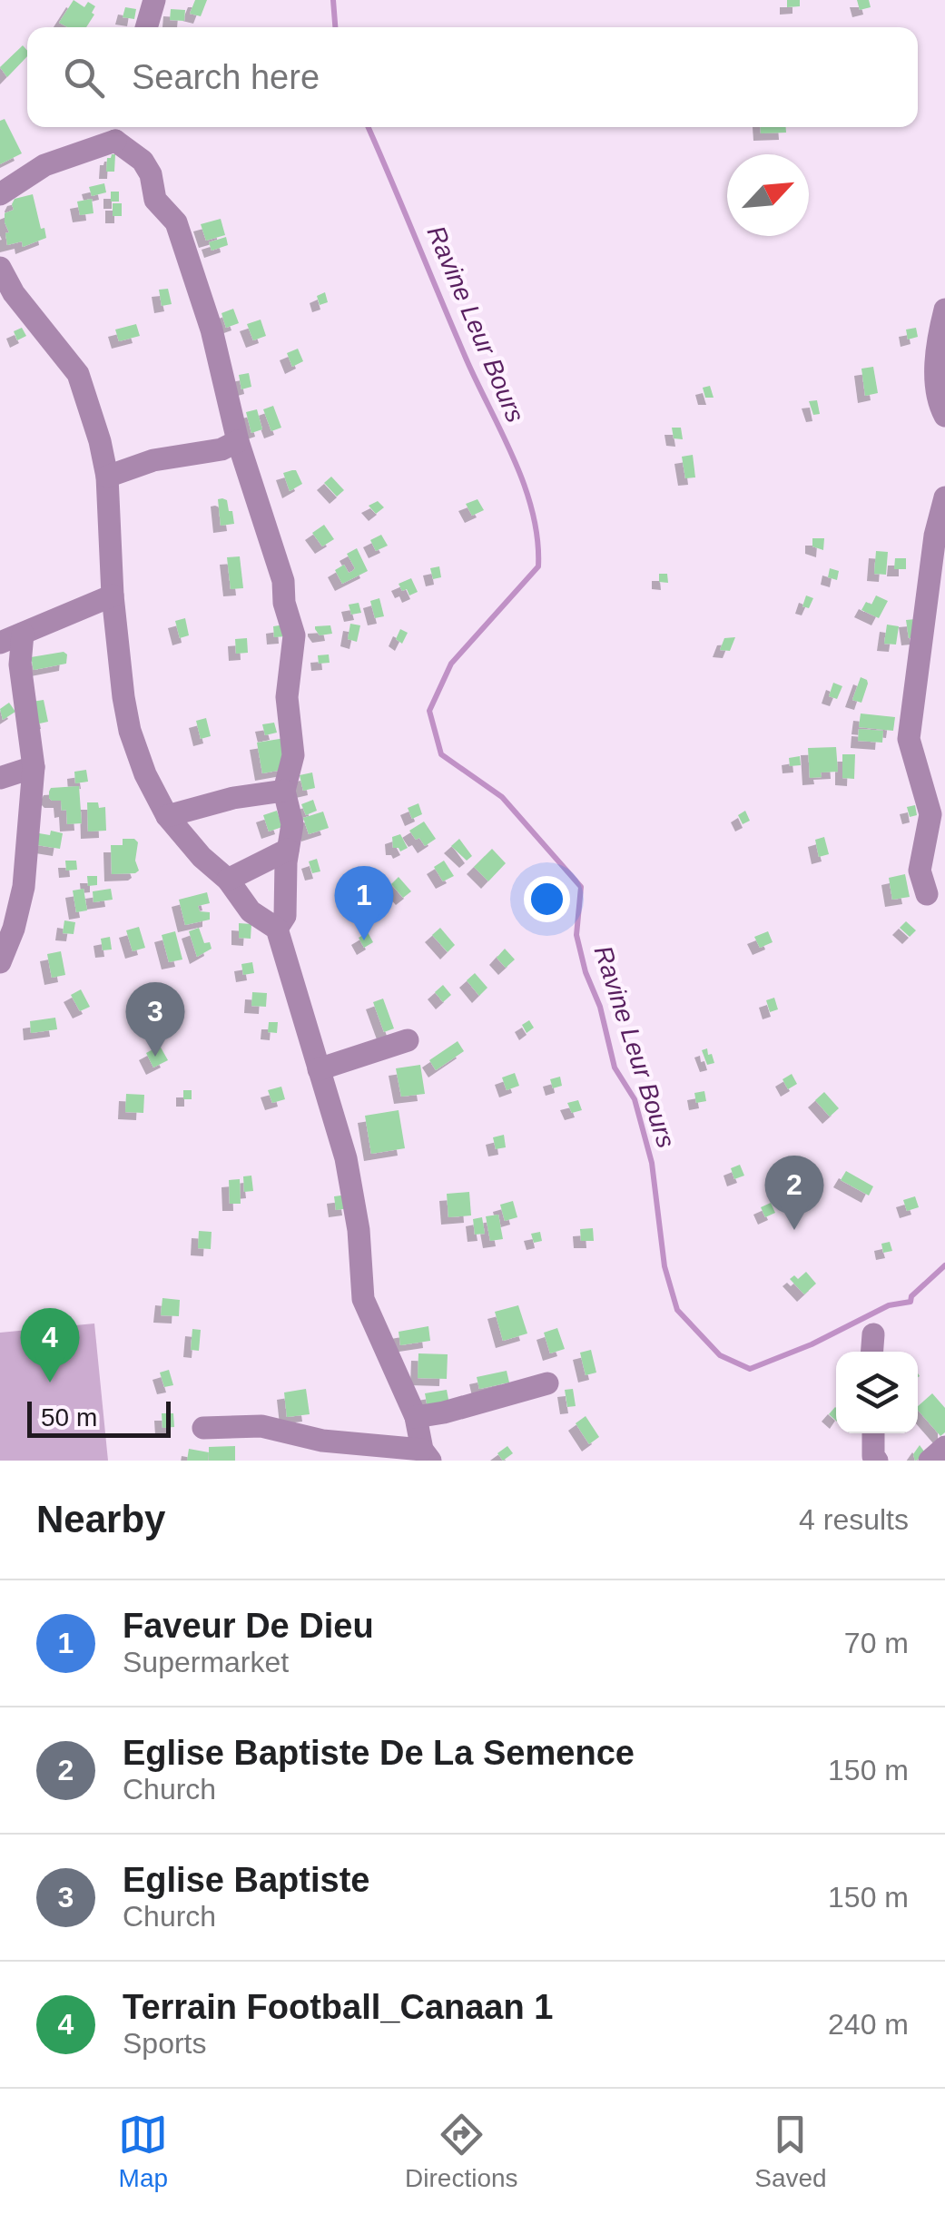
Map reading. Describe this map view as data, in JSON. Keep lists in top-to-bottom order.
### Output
{
  "water": ["Ravine Leur Bours"],
  "scale_bar": "50 m",
  "north": "top right",
  "page": {
    "search": "Search here",
    "pins": [
      "1",
      "3",
      "2",
      "4"
    ],
    "scale": "50 m",
    "heading": ["Nearby", "4 results"],
    "list": [
      {
        "mark": "1",
        "name": "Faveur De Dieu",
        "note": "Supermarket",
        "value": "70 m"
      },
      {
        "mark": "2",
        "name": "Eglise Baptiste De La Semence",
        "note": "Church",
        "value": "150 m"
      },
      {
        "mark": "3",
        "name": "Eglise Baptiste",
        "note": "Church",
        "value": "150 m"
      },
      {
        "mark": "4",
        "name": "Terrain Football_Canaan 1",
        "note": "Sports",
        "value": "240 m"
      }
    ],
    "nav": ["Map", "Directions", "Saved"]
  }
}
